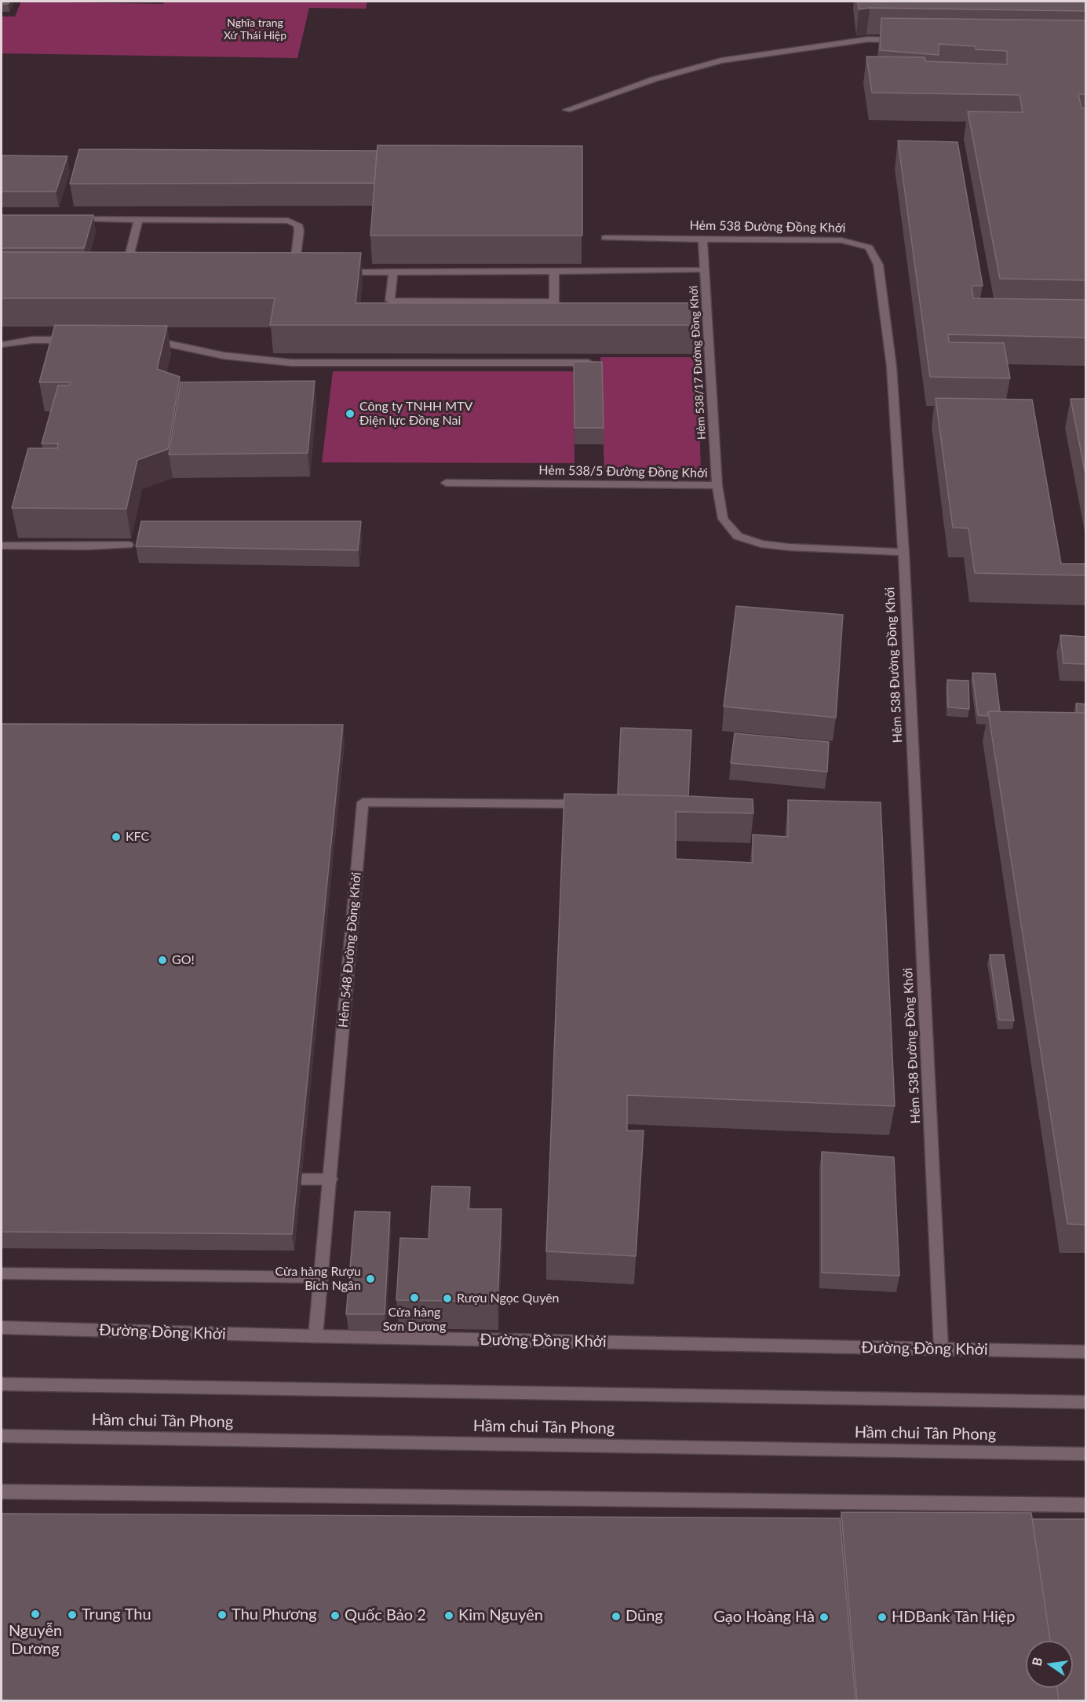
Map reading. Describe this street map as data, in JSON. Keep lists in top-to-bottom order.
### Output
{
  "streets": {
    "street": [
      "Hẻm 538 Đường Đồng Khởi",
      "Hẻm 538/17 Đường Đồng Khởi",
      "Hẻm 538/5 Đường Đồng Khởi",
      "Hẻm 548 Đường Đồng Khởi",
      "Đường Đồng Khởi",
      "Hầm chui Tân Phong"
    ]
  },
  "crossings": [
    ["Hẻm 538 Đường Đồng Khởi", "Hẻm 538/17 Đường Đồng Khởi"],
    ["Hẻm 538 Đường Đồng Khởi", "Hẻm 538/5 Đường Đồng Khởi"],
    ["Hẻm 538 Đường Đồng Khởi", "Đường Đồng Khởi"],
    ["Hẻm 538/17 Đường Đồng Khởi", "Hẻm 538/5 Đường Đồng Khởi"],
    ["Hẻm 548 Đường Đồng Khởi", "Đường Đồng Khởi"]
  ],
  "parks": ["Nghĩa trang Xứ Thái Hiệp"],
  "places": [
    "Công ty TNHH MTV Điện lực Đồng Nai",
    "KFC",
    "GO!",
    "Cửa hàng Rượu Bích Ngân",
    "Cửa hàng Sơn Dương",
    "Rượu Ngọc Quyên",
    "Nguyễn Dương",
    "Trung Thu",
    "Thu Phương",
    "Quốc Bảo 2",
    "Kim Nguyên",
    "Dũng",
    "Gạo Hoàng Hà",
    "HDBank Tân Hiệp"
  ],
  "north": "left"
}
